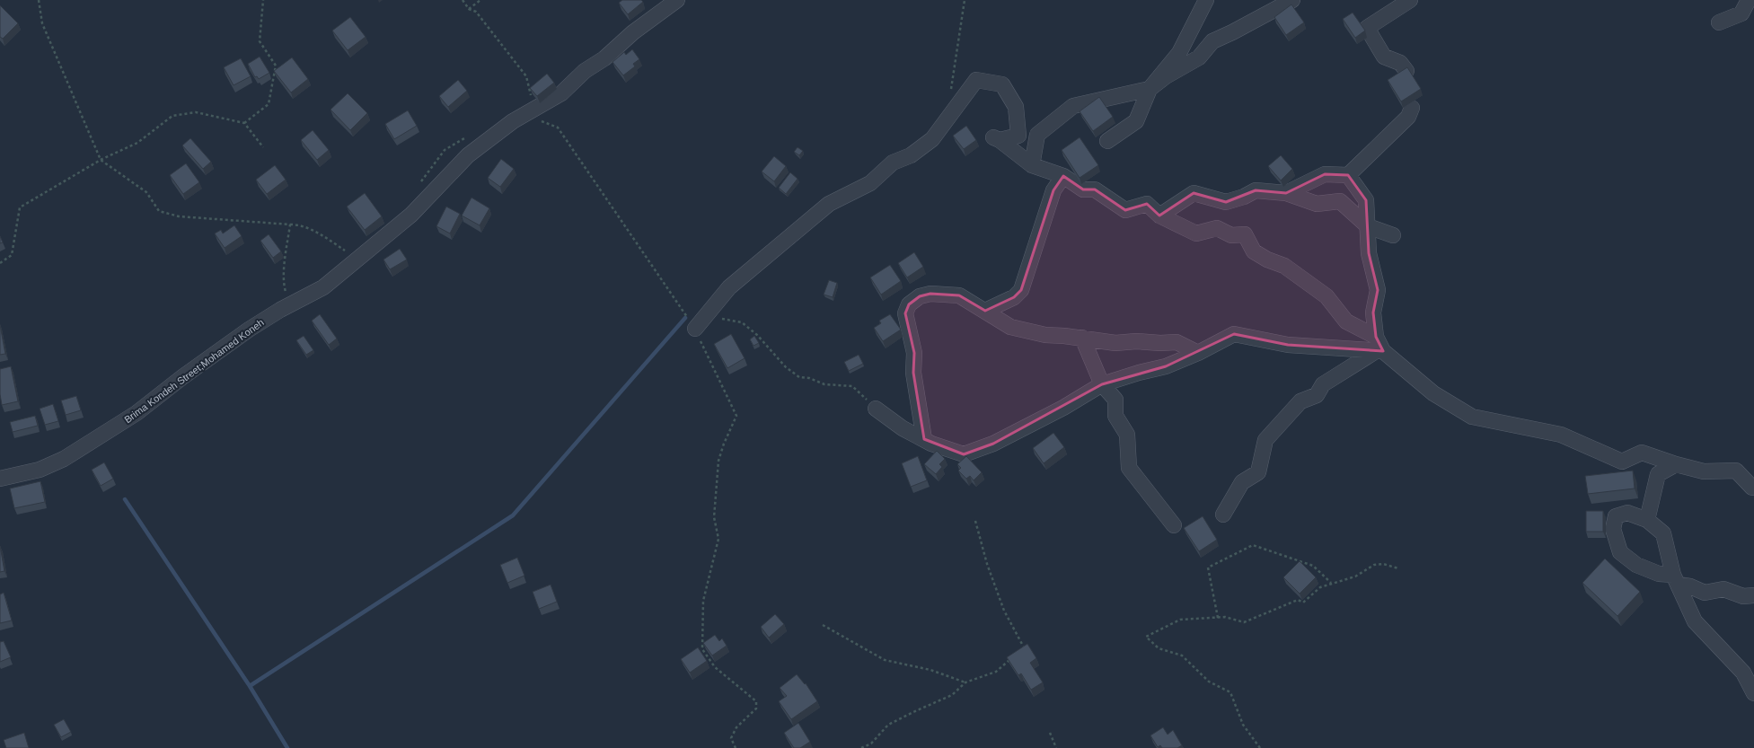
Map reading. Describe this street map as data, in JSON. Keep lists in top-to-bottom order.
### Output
{
  "streets": {
    "street": ["Brima Kondeh Street;Mohamed Koneh"]
  }
}
